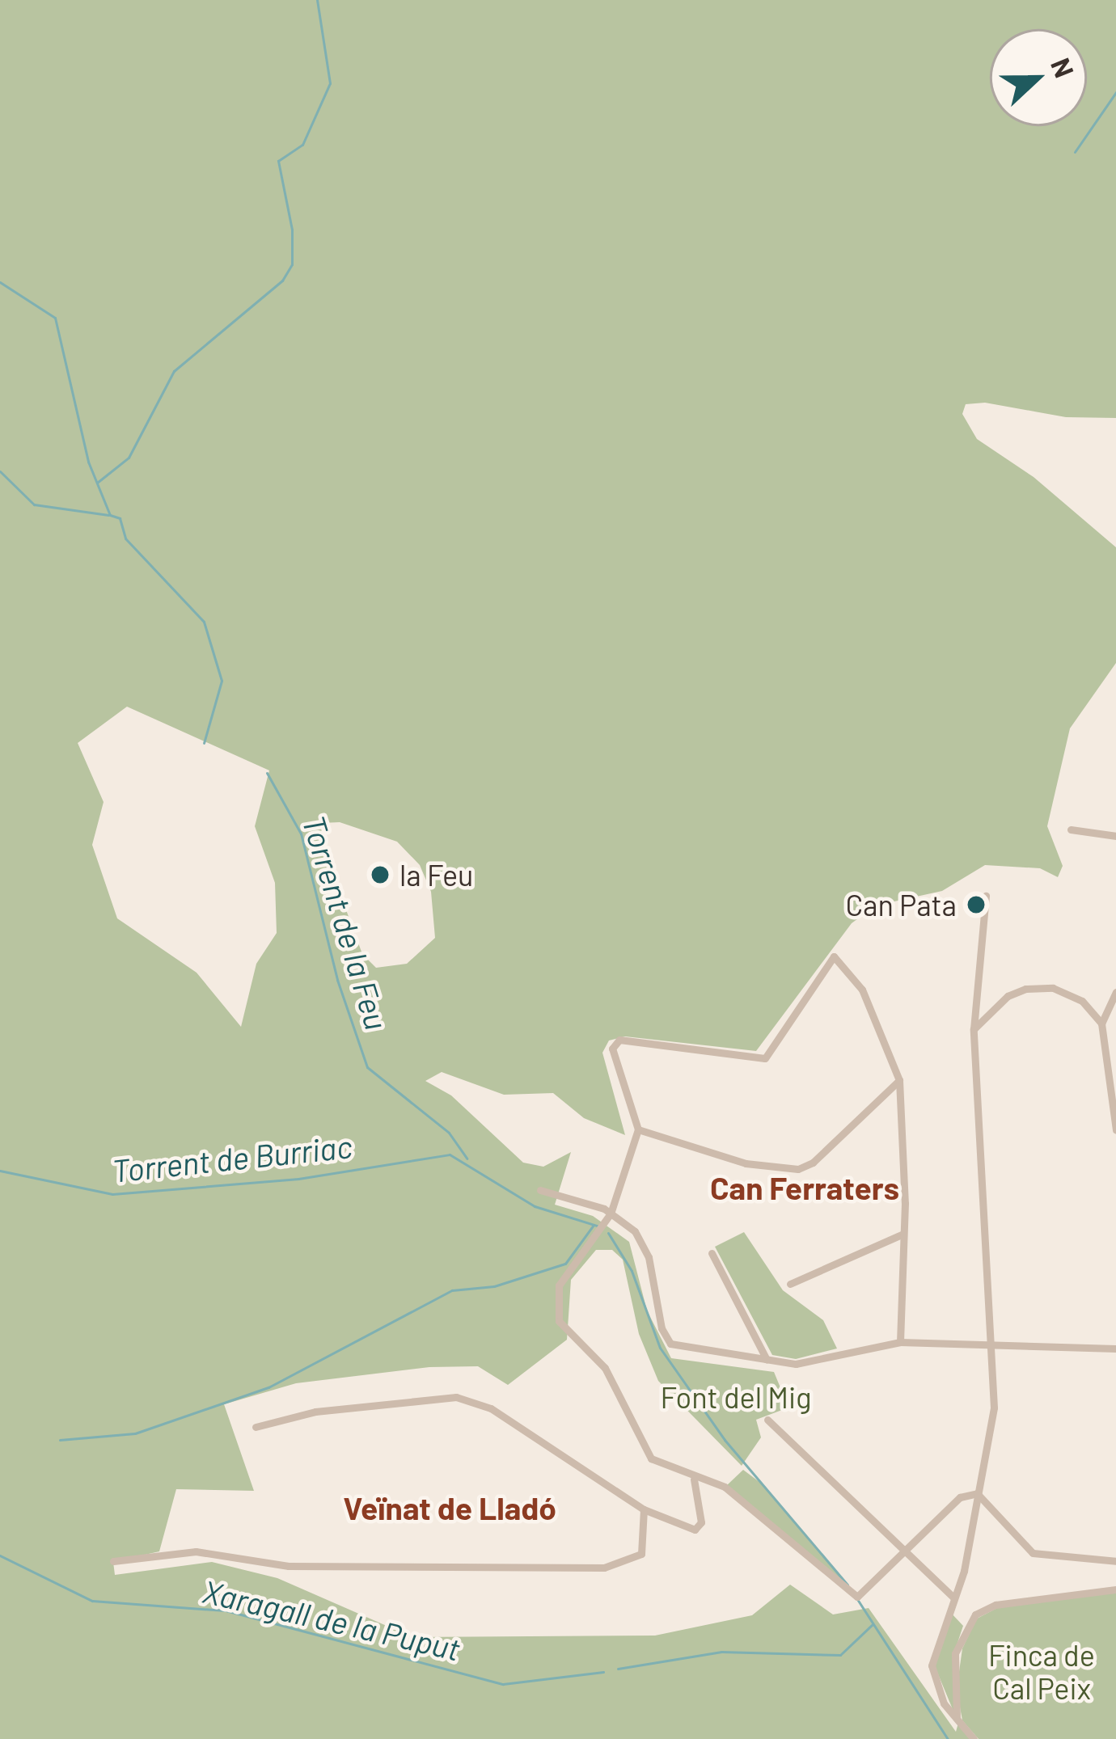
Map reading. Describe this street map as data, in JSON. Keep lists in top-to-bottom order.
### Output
{
  "districts": ["Can Ferraters", "Veïnat de Lladó"],
  "water": ["Torrent de la Feu", "Torrent de Burriac", "Xaragall de la Puput"],
  "parks": ["Font del Mig", "Finca de Cal Peix"],
  "places": ["la Feu", "Can Pata"],
  "north": "right"
}
